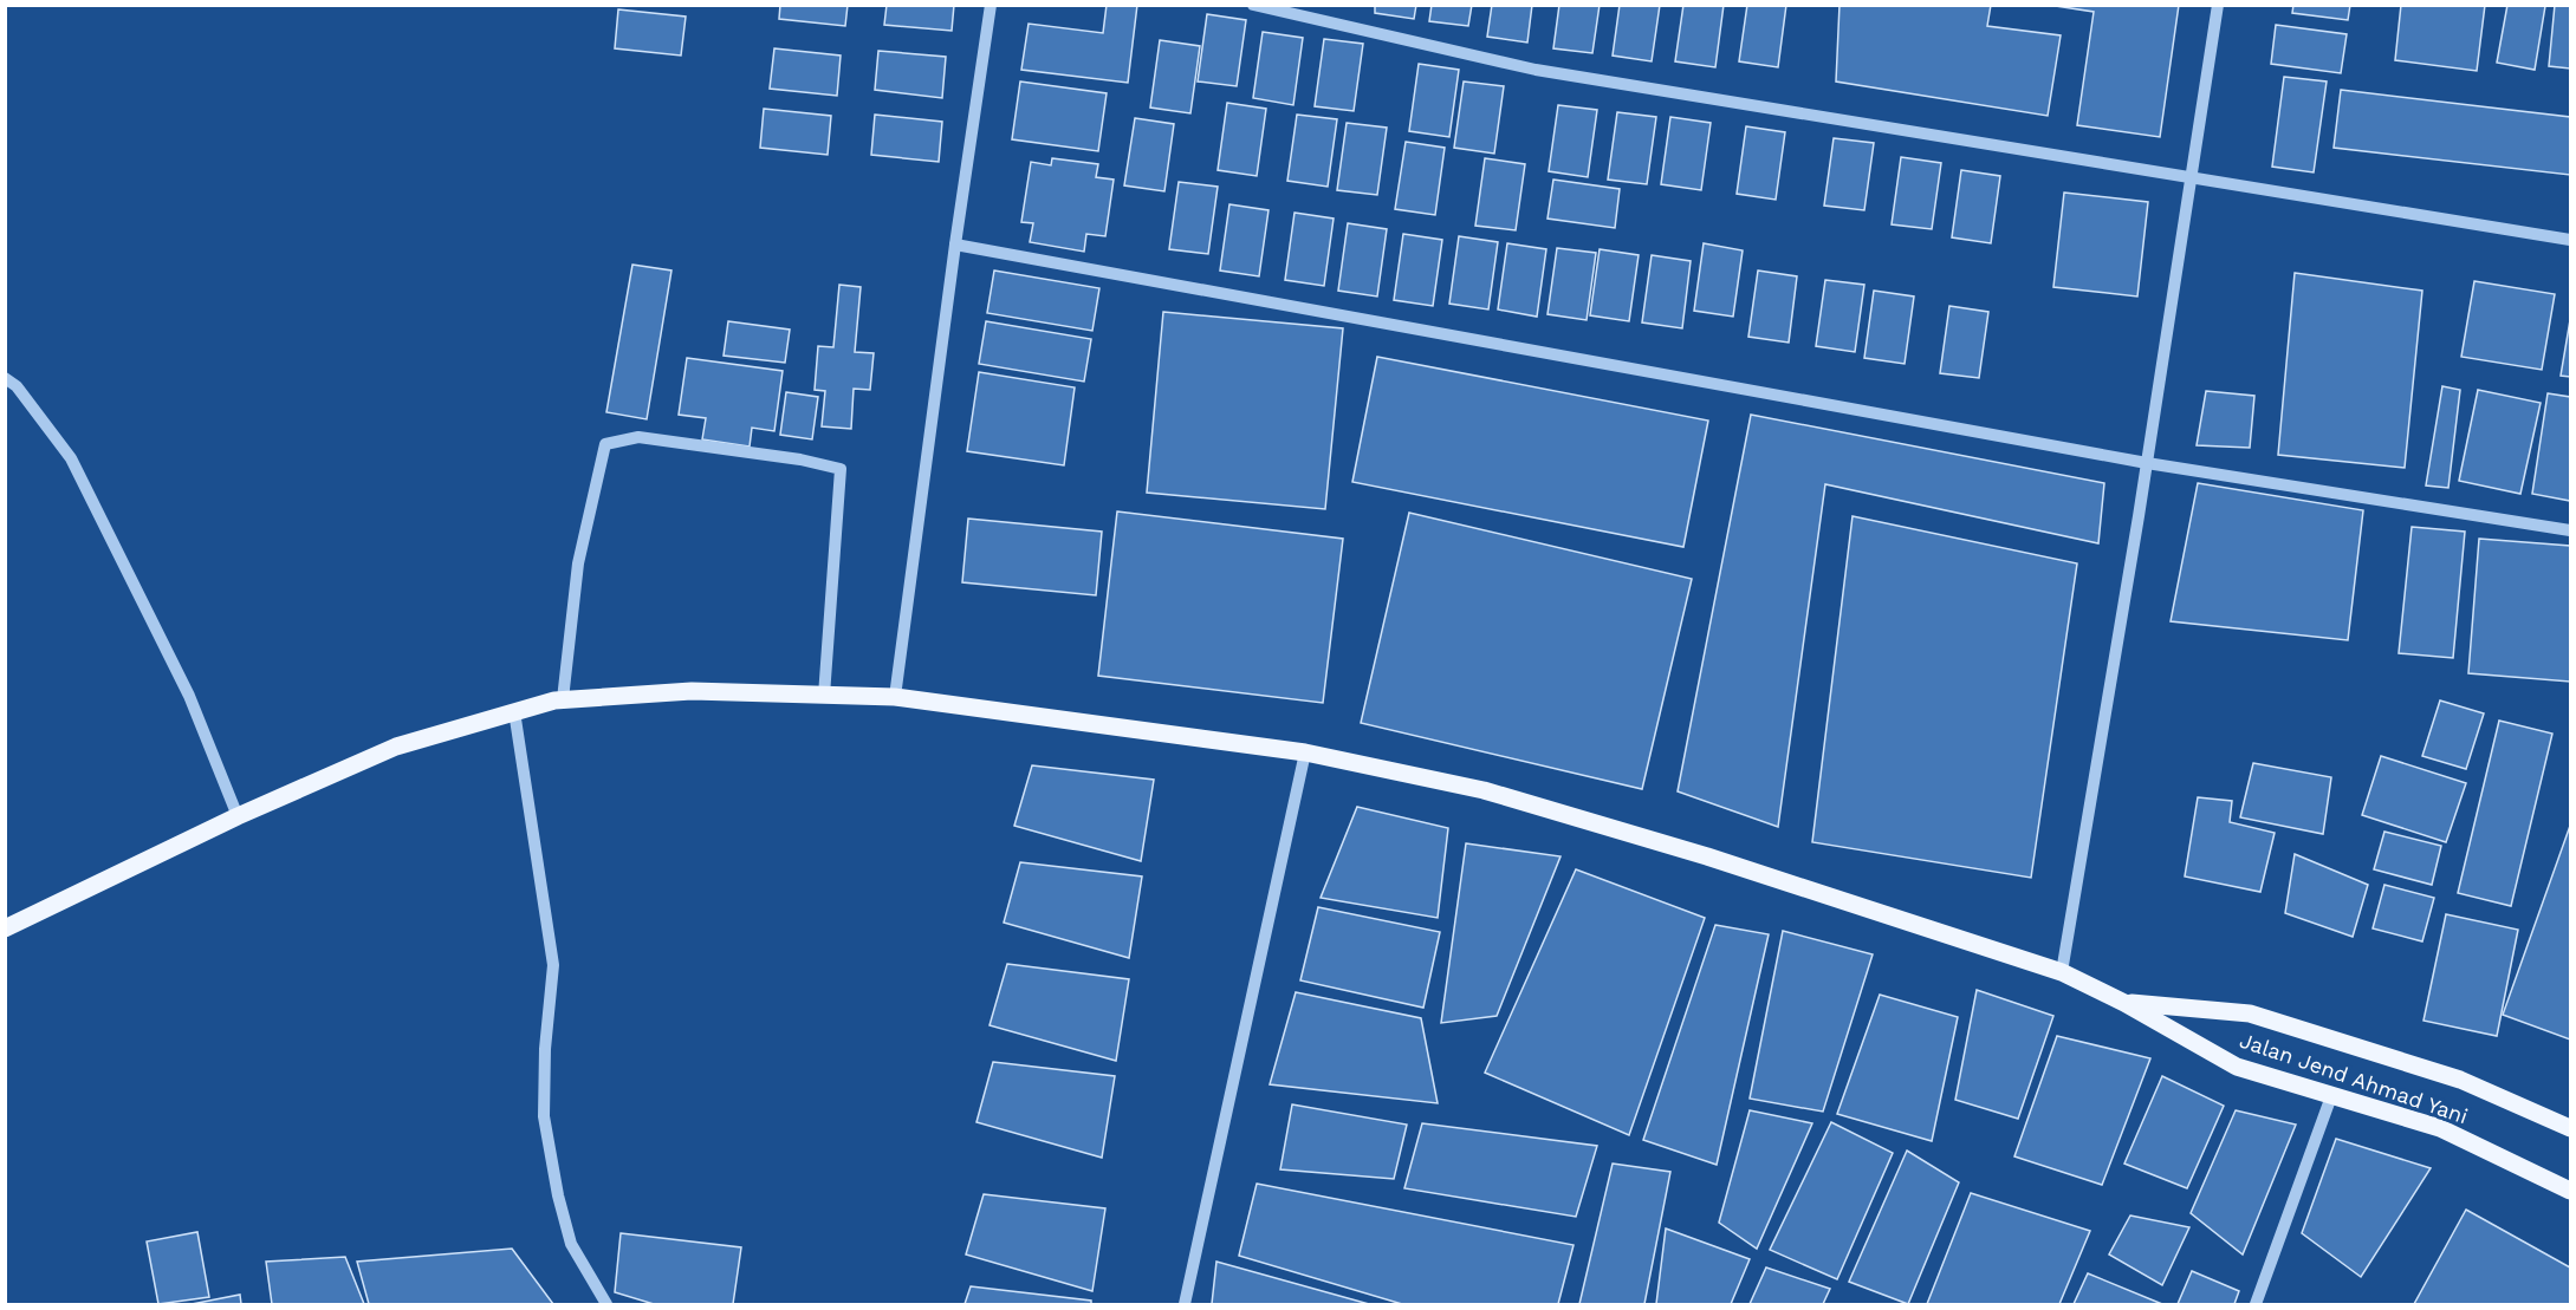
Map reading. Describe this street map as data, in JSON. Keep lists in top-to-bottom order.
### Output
{
  "streets": {
    "main road": ["Jalan Jend Ahmad Yani"]
  }
}
